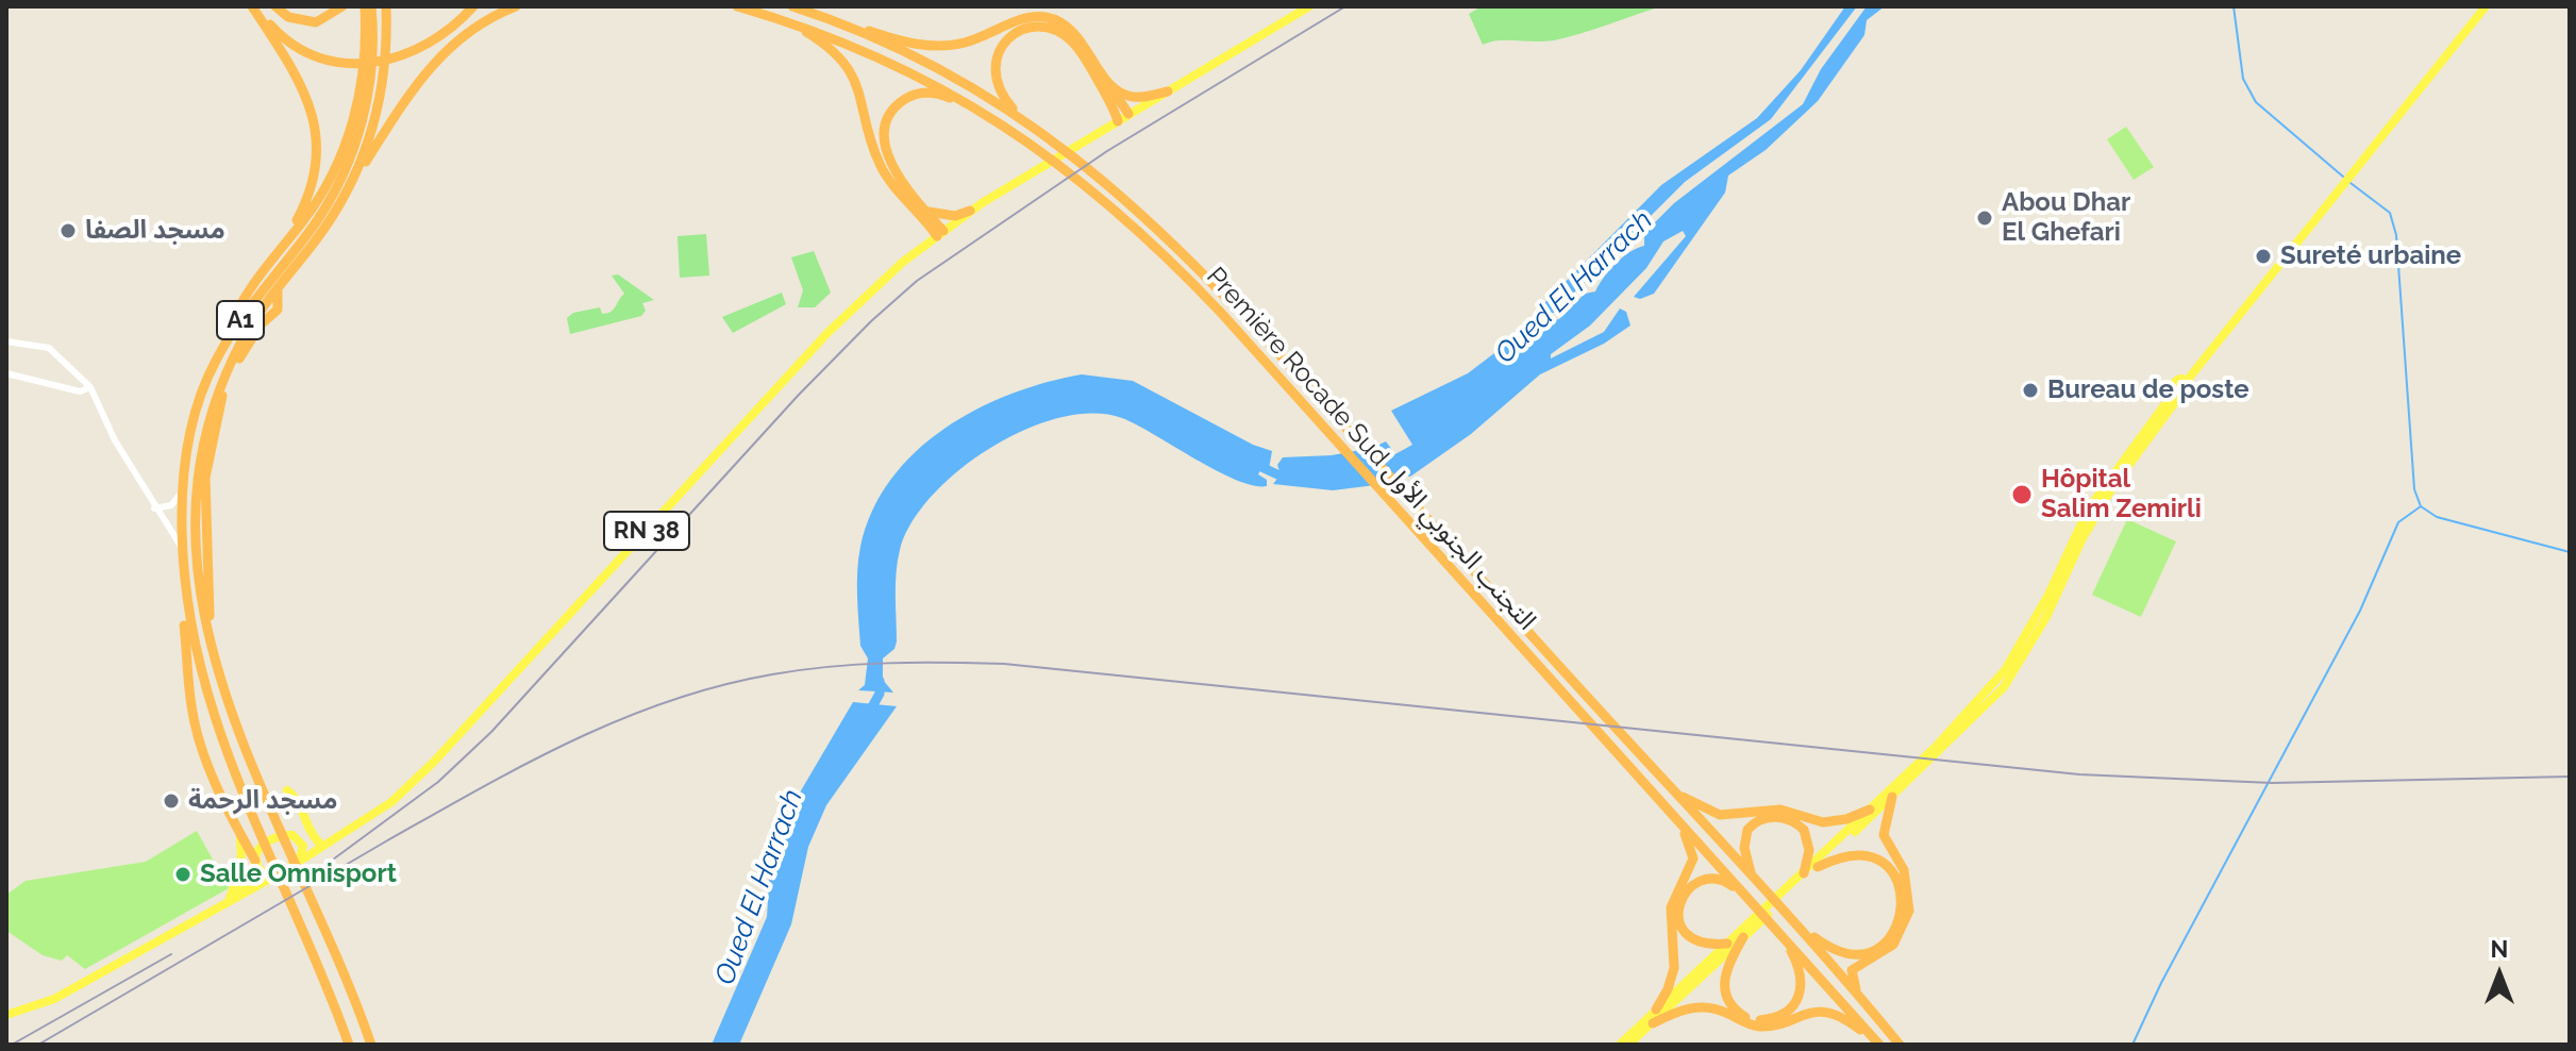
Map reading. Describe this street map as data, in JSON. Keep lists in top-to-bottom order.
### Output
{
  "streets": {
    "highway": ["A1", "Première Rocade Sud التجنب الجنوبي الأول"],
    "main road": ["RN 38"]
  },
  "water": ["Oued El Harrach"],
  "places": [
    "Abou Dhar El Ghefari",
    "مسجد الصفا",
    "Sureté urbaine",
    "Bureau de poste",
    "Hôpital Salim Zemirli",
    "مسجد الرحمة",
    "Salle Omnisport"
  ],
  "north": "top"
}
